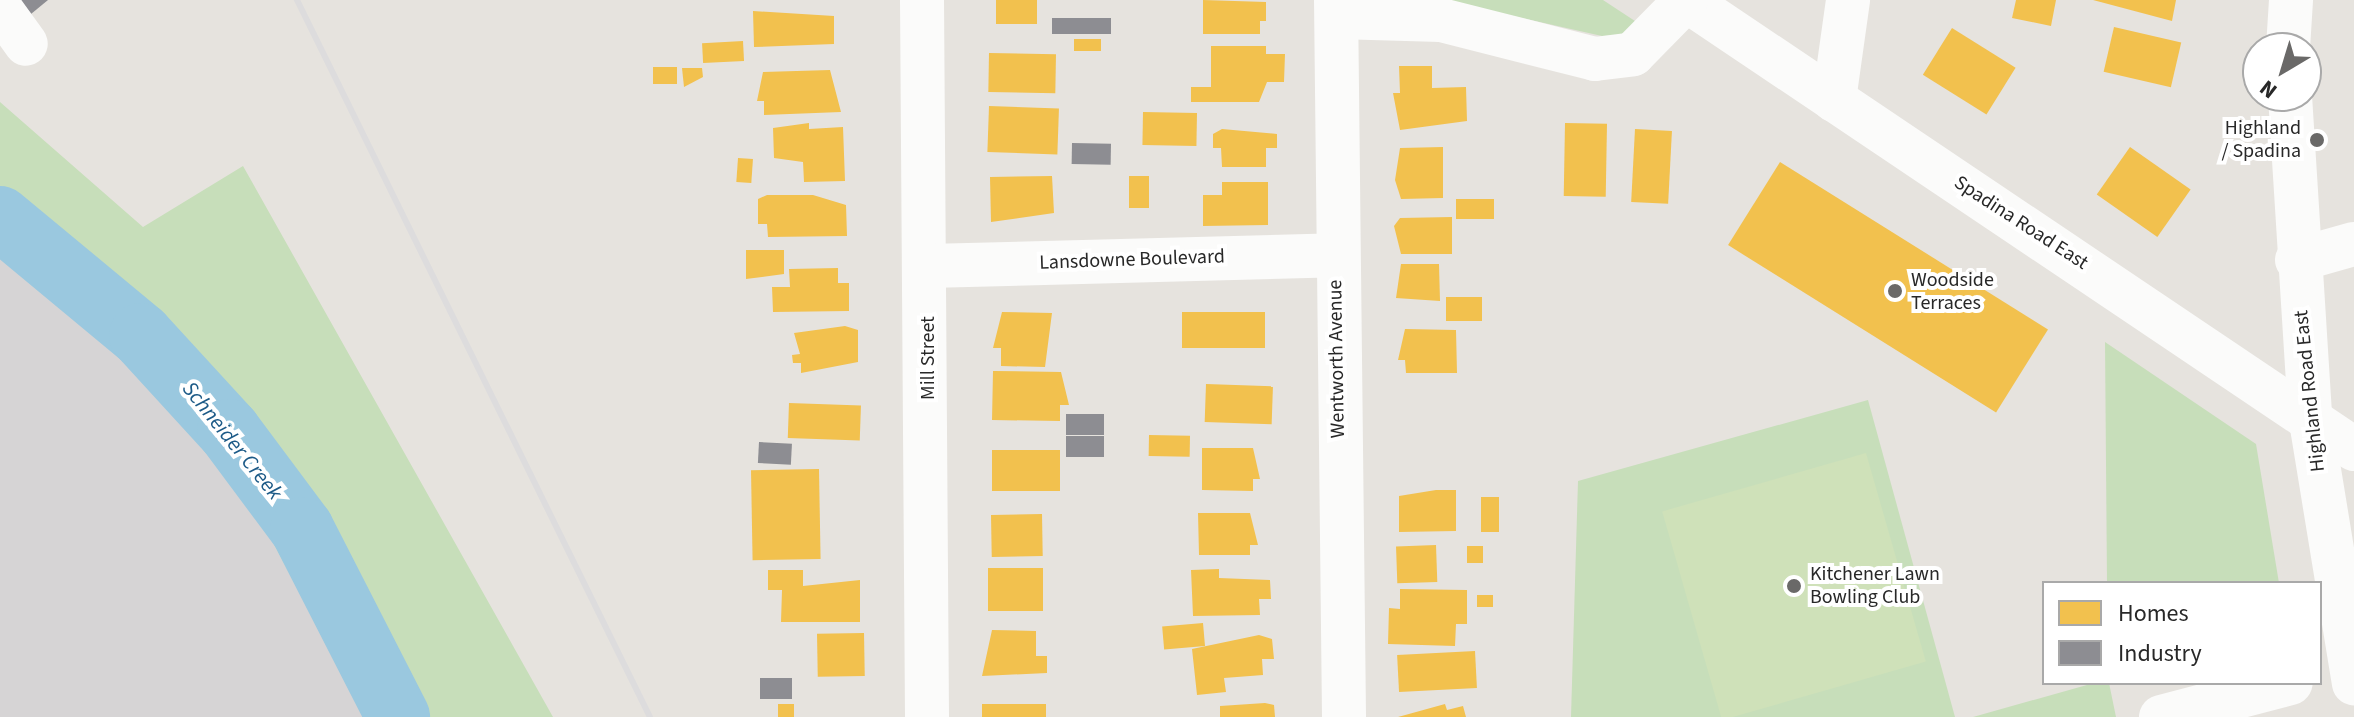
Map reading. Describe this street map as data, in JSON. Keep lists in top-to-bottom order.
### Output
{
  "streets": {
    "street": [
      "Spadina Road East",
      "Lansdowne Boulevard",
      "Mill Street",
      "Wentworth Avenue",
      "Highland Road East"
    ]
  },
  "crossings": [
    ["Spadina Road East", "Highland Road East"],
    ["Lansdowne Boulevard", "Mill Street"],
    ["Lansdowne Boulevard", "Wentworth Avenue"]
  ],
  "water": ["Schneider Creek"],
  "places": ["Highland / Spadina", "Woodside Terraces", "Kitchener Lawn Bowling Club"],
  "legend": ["Homes", "Industry"],
  "north": "bottom left"
}
